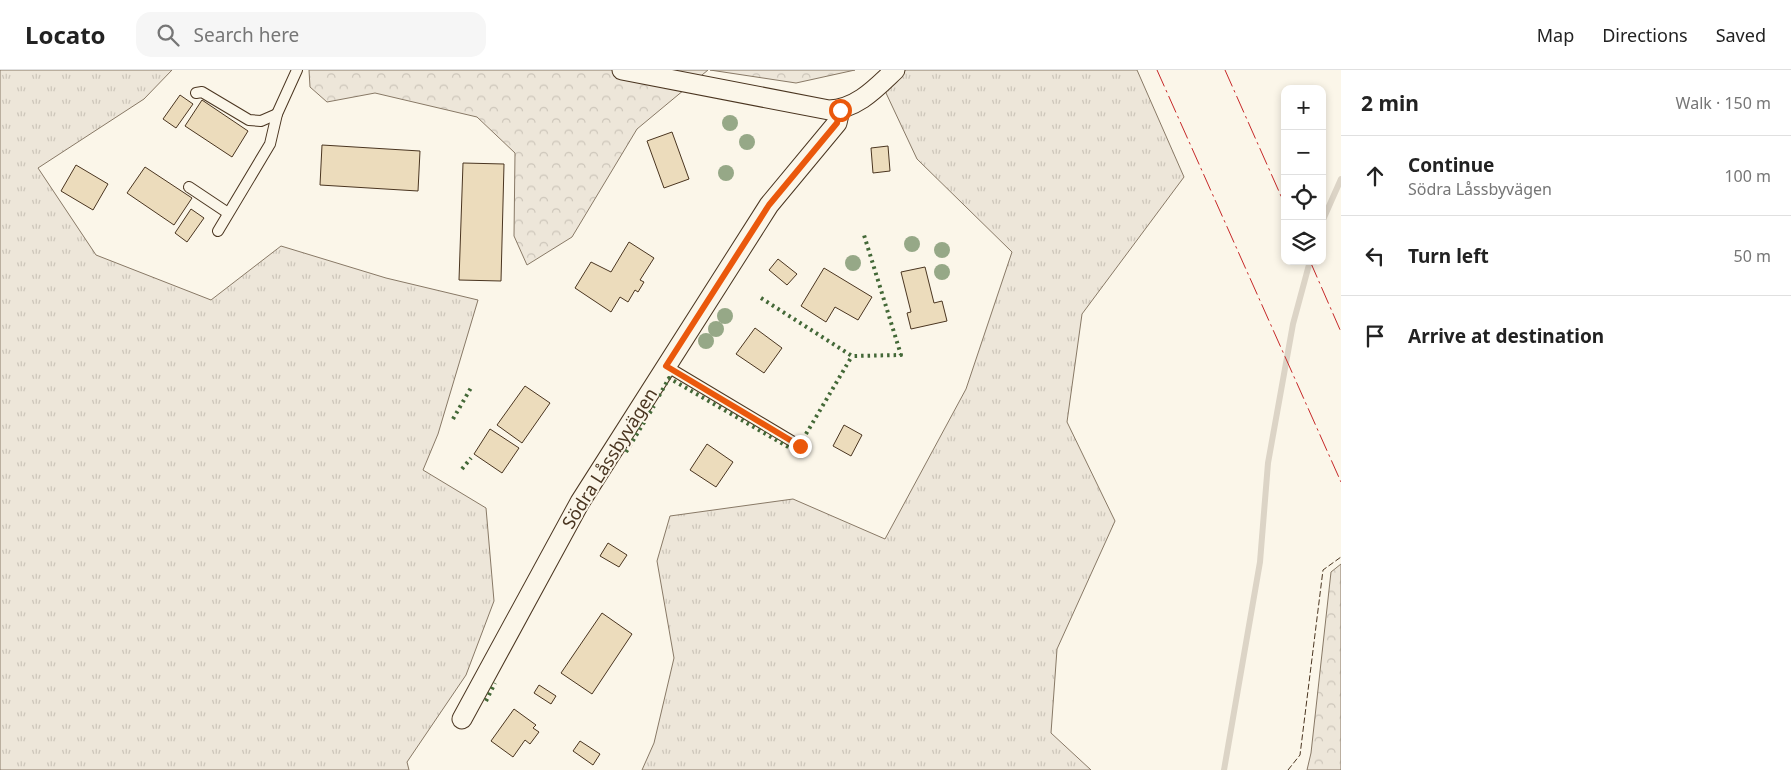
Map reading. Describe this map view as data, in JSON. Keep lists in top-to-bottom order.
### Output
{
  "streets": {
    "street": ["Södra Låssbyvägen"]
  },
  "page": {
    "header": "Locato",
    "search": "Search here",
    "nav": ["Map", "Directions", "Saved"],
    "heading": ["2 min", "Walk · 150 m"],
    "map_buttons": ["+", "−"],
    "list": [
      ["Continue", "Södra Låssbyvägen", "100 m"],
      ["Turn left", "50 m"],
      "Arrive at destination"
    ]
  }
}
